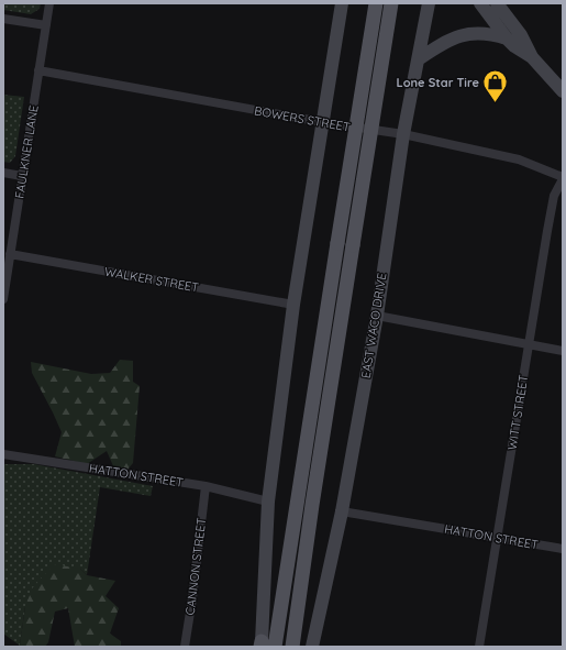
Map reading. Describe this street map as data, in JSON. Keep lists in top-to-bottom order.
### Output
{
  "streets": {
    "main road": ["EAST WACO DRIVE"],
    "street": [
      "BOWERS STREET",
      "FAULKNER LANE",
      "WALKER STREET",
      "WITT STREET",
      "HATTON STREET",
      "CANNON STREET"
    ]
  },
  "crossings": [
    ["BOWERS STREET", "FAULKNER LANE"],
    ["BOWERS STREET", "EAST WACO DRIVE"],
    ["BOWERS STREET", "WITT STREET"],
    ["FAULKNER LANE", "WALKER STREET"],
    ["EAST WACO DRIVE", "HATTON STREET"],
    ["WITT STREET", "HATTON STREET"],
    ["HATTON STREET", "CANNON STREET"]
  ],
  "places": {
    "shop": ["Lone Star Tire"]
  }
}
